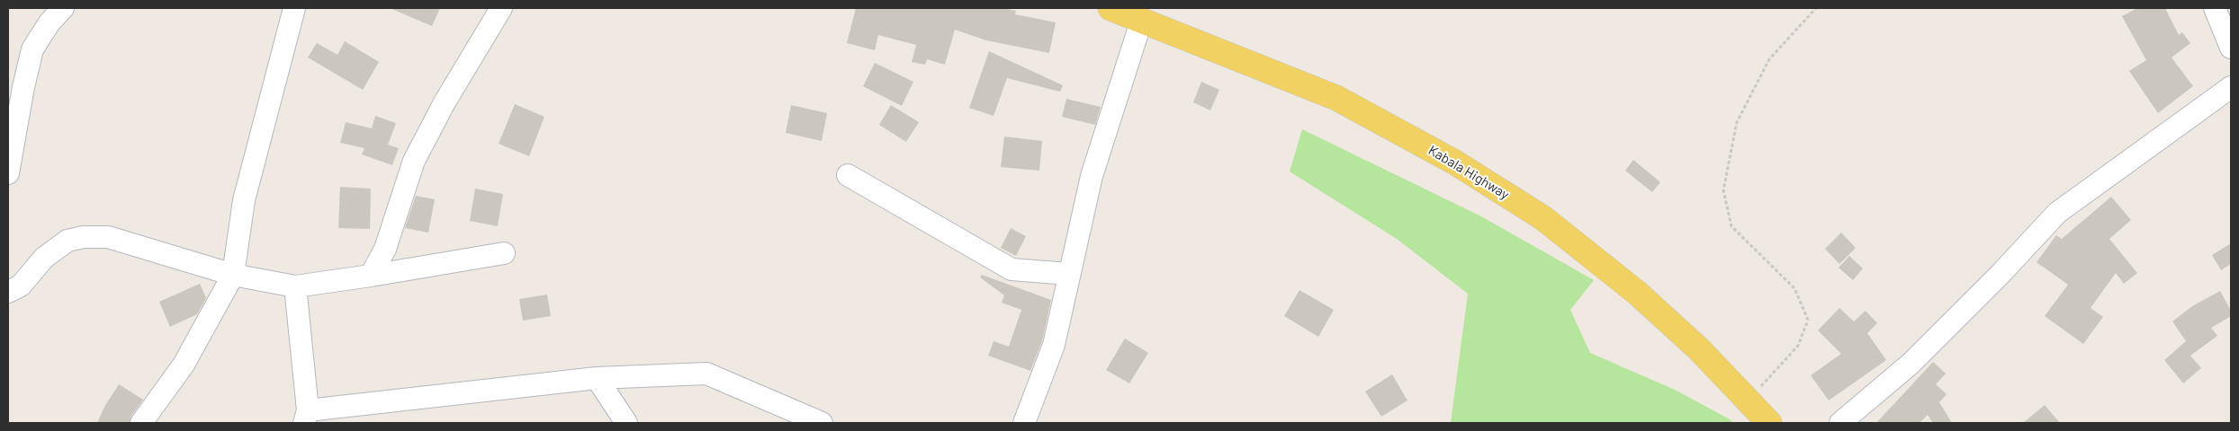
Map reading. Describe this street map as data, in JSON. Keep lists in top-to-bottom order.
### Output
{
  "streets": {
    "main road": ["Kabala Highway"]
  }
}
